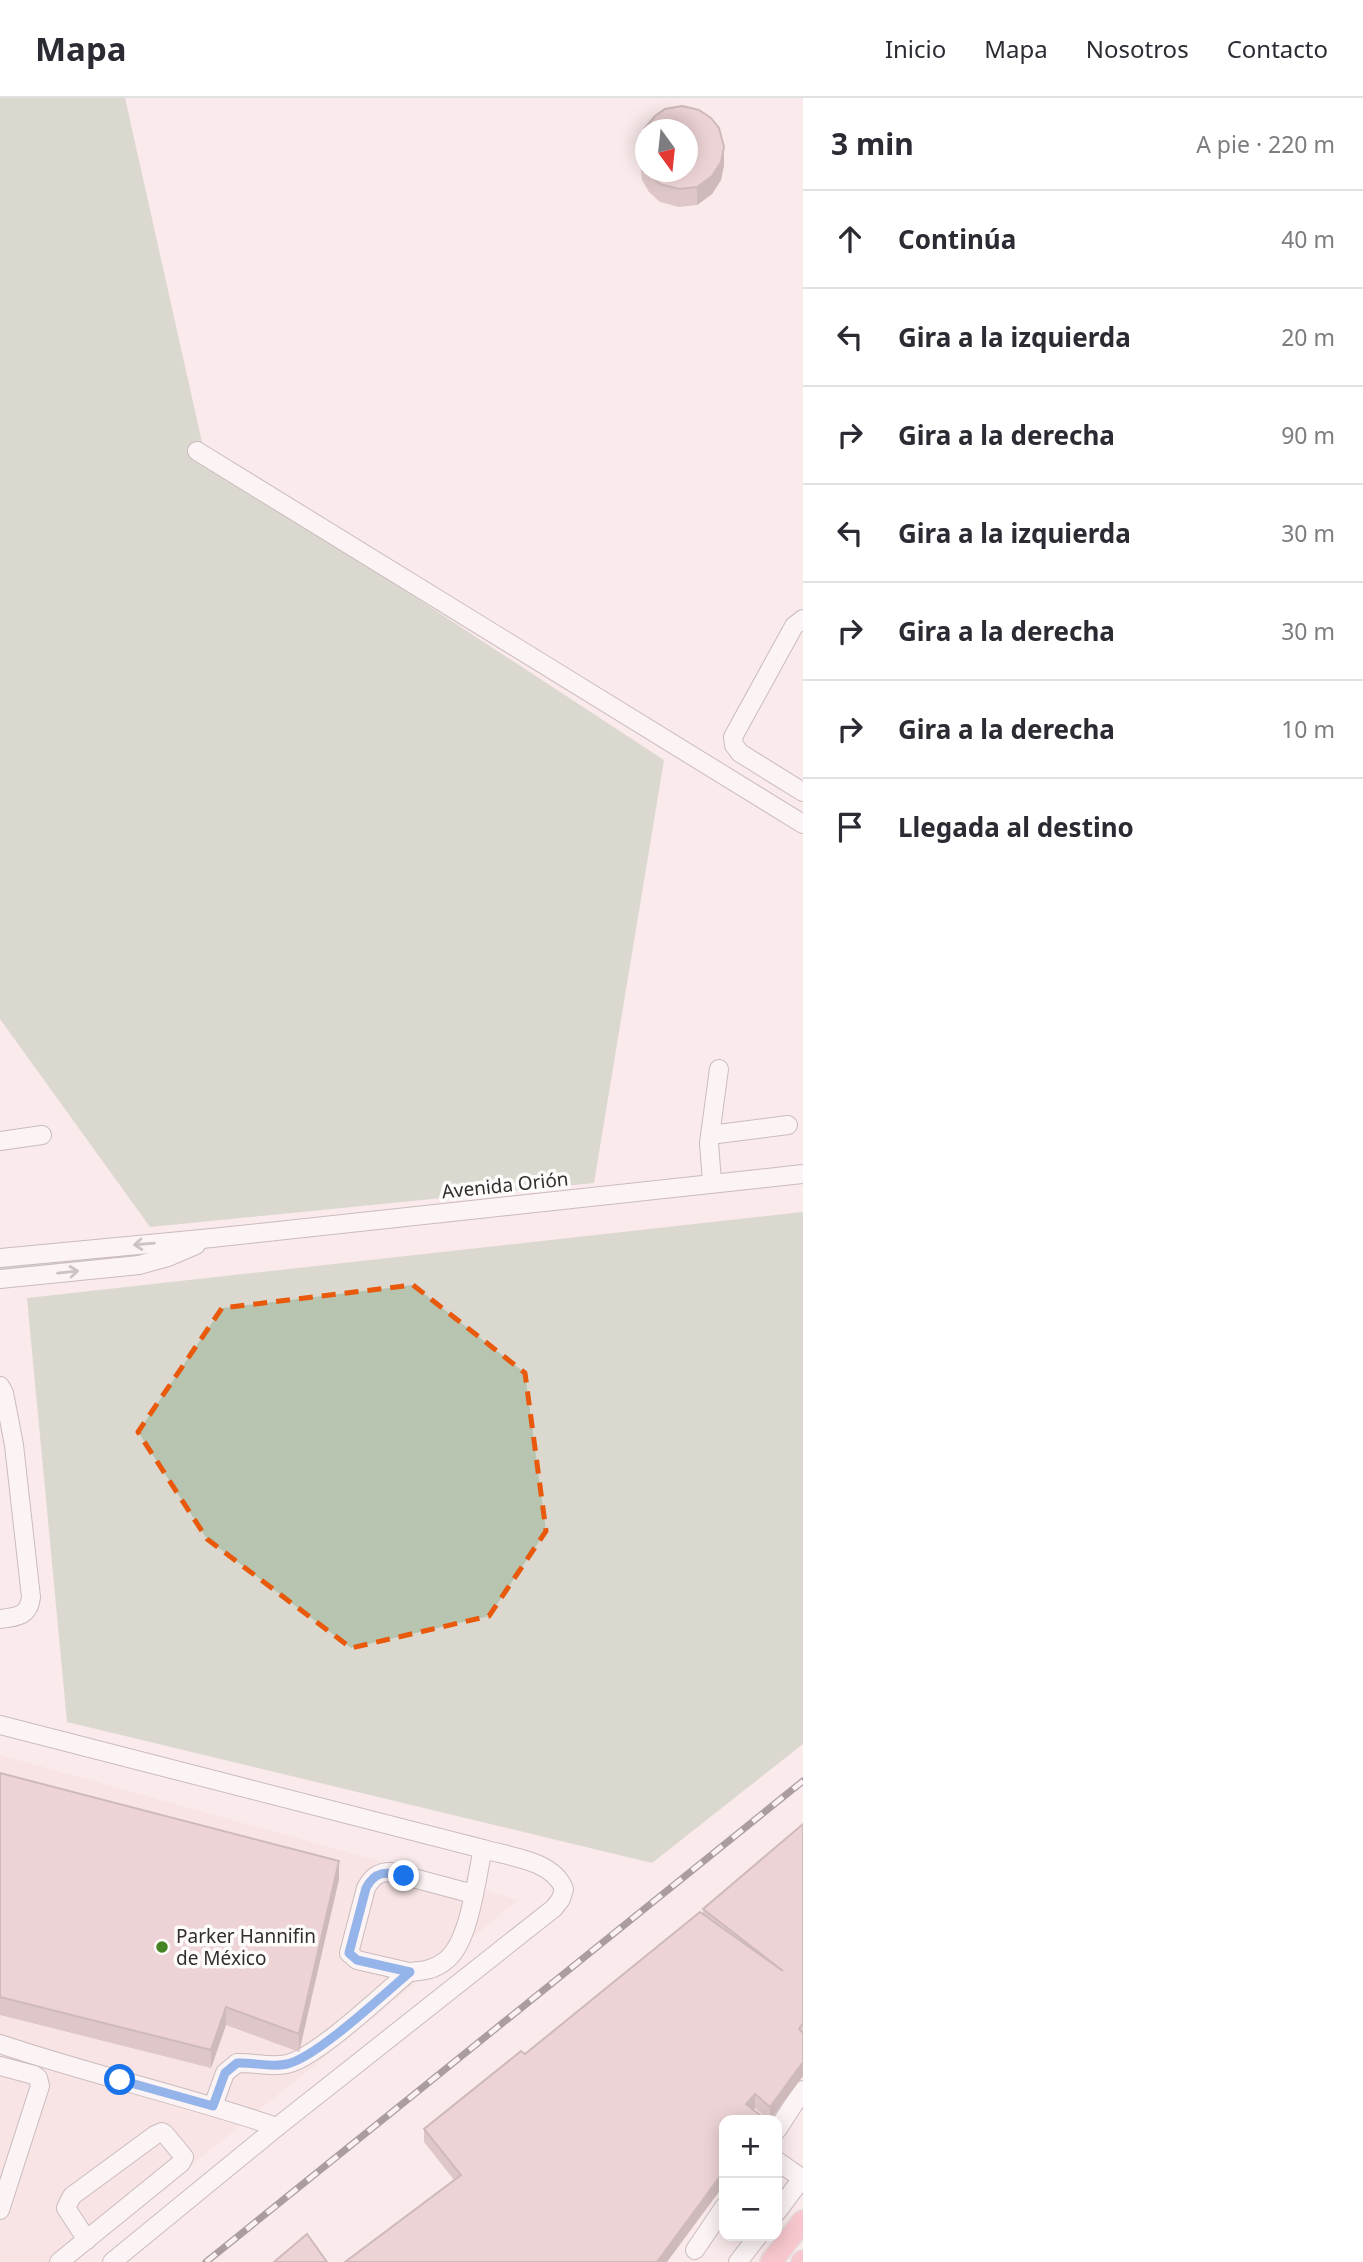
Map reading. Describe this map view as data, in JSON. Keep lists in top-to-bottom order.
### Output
{
  "streets": {
    "street": ["Avenida Orión"]
  },
  "places": ["Parker Hannifin de México"],
  "north": "bottom",
  "page": {
    "header": "Mapa",
    "nav": [
      "Inicio",
      "Mapa",
      "Nosotros",
      "Contacto"
    ],
    "heading": ["3 min", "A pie · 220 m"],
    "list": [
      ["Continúa", "40 m"],
      ["Gira a la izquierda", "20 m"],
      ["Gira a la derecha", "90 m"],
      ["Gira a la izquierda", "30 m"],
      ["Gira a la derecha", "30 m"],
      ["Gira a la derecha", "10 m"],
      "Llegada al destino"
    ],
    "map_buttons": ["+", "−"]
  }
}
